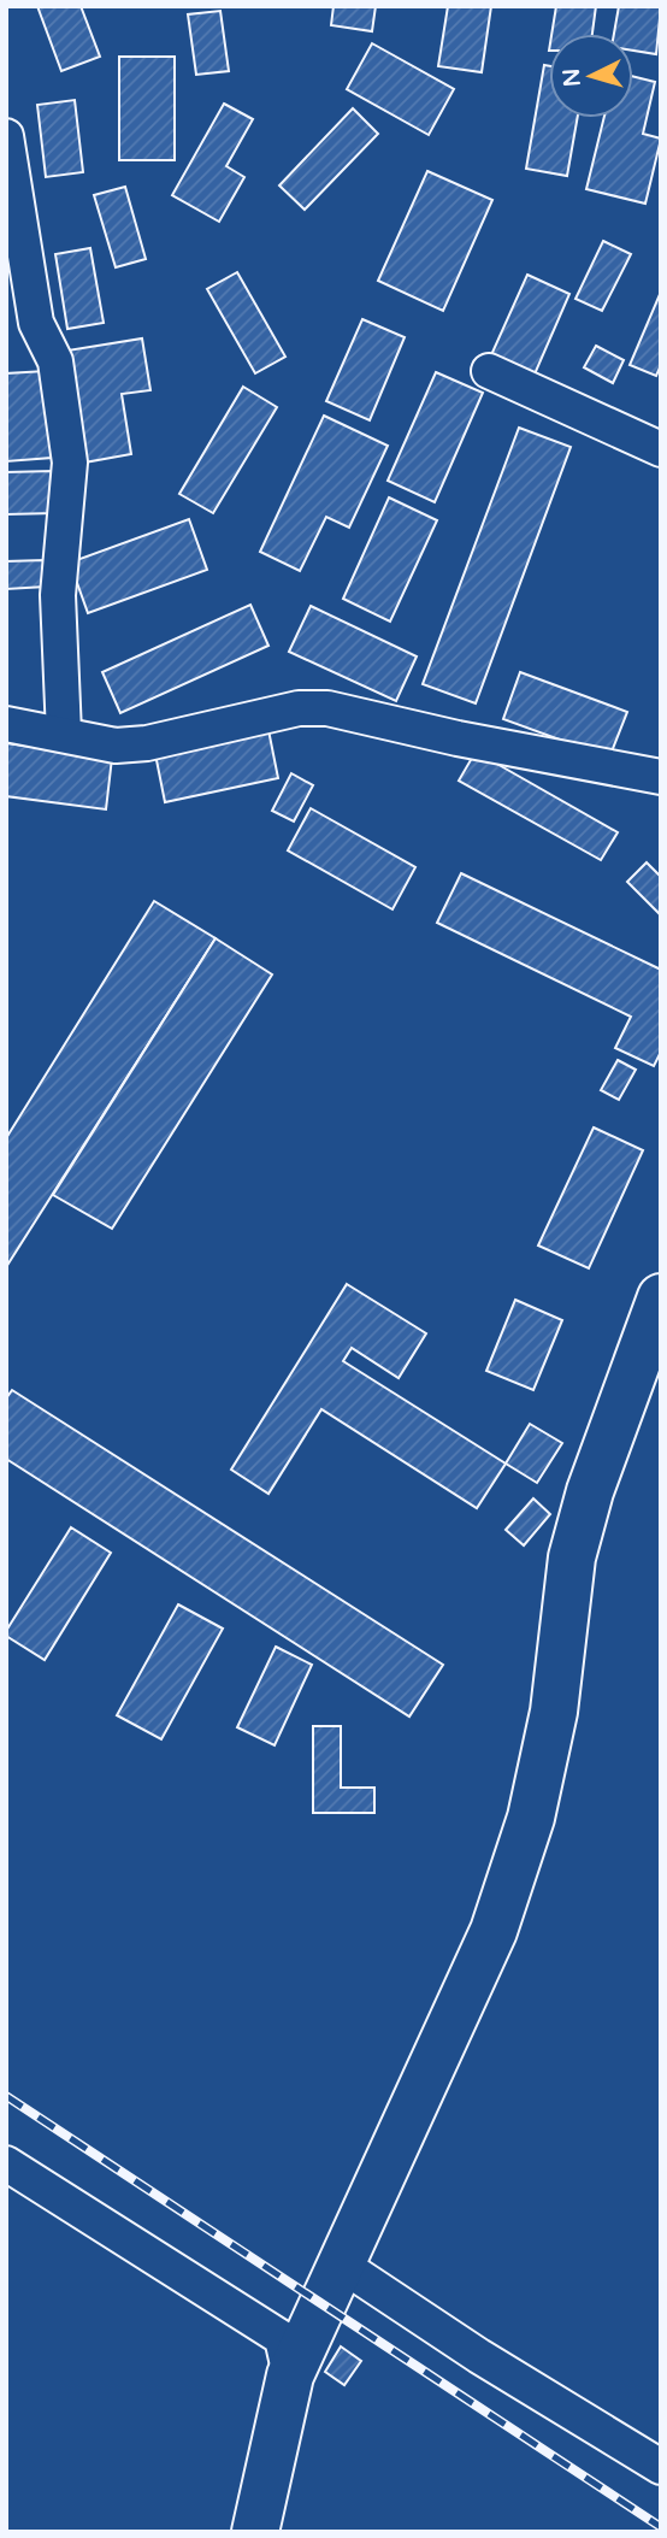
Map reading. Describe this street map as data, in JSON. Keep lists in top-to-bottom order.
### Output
{
  "north": "left"
}
